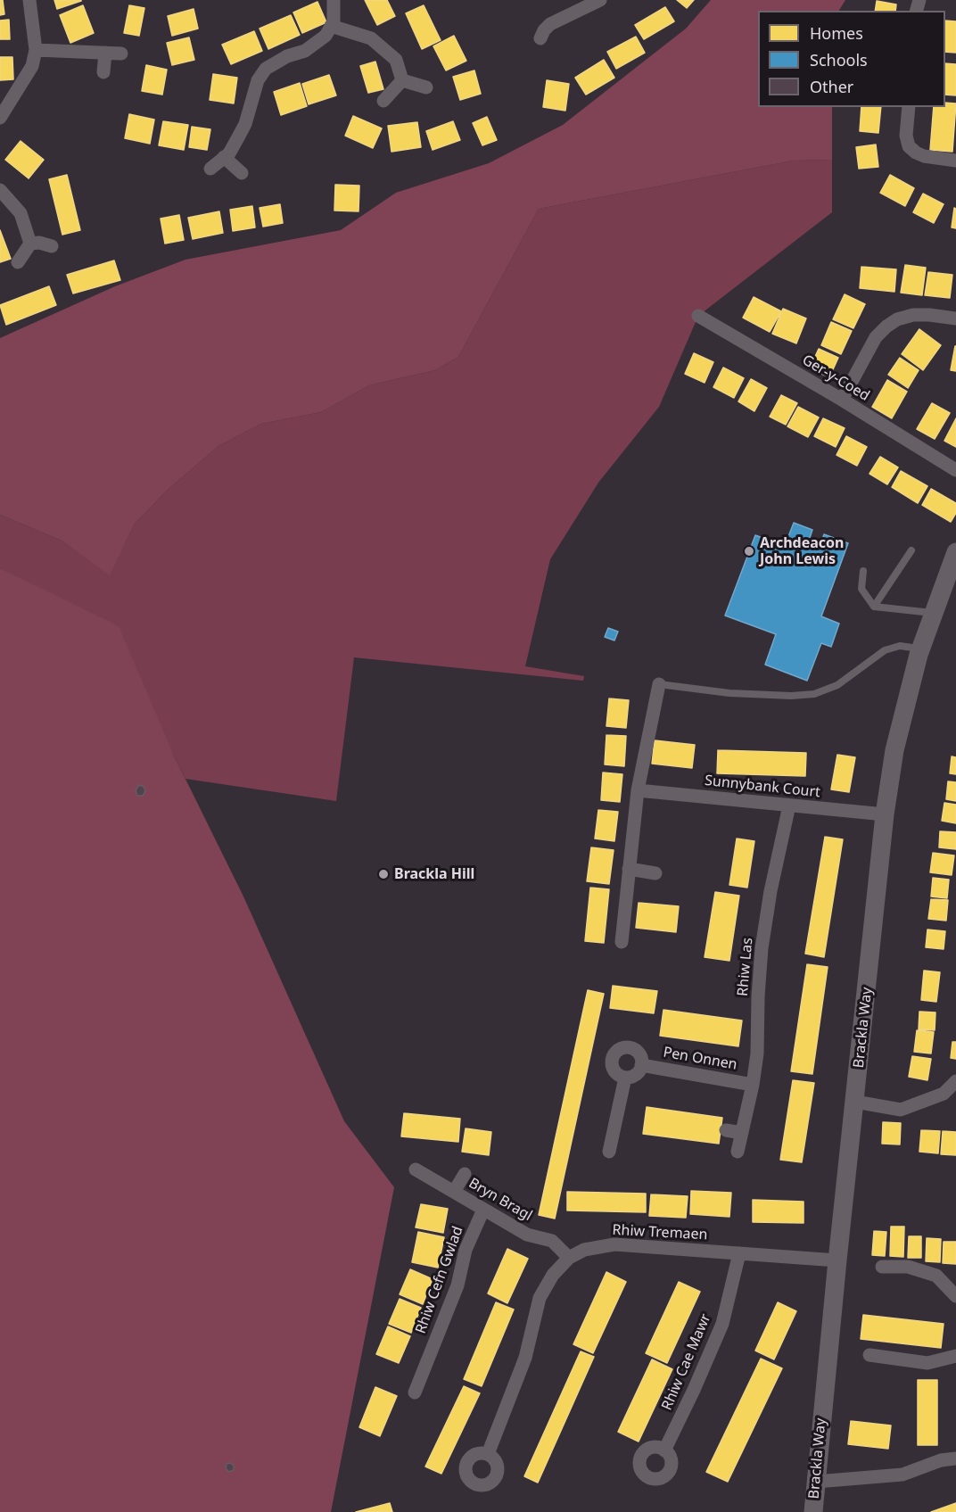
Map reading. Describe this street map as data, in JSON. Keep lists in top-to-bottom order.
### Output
{
  "streets": {
    "street": [
      "Ger-y-Coed",
      "Sunnybank Court",
      "Rhiw Las",
      "Brackla Way",
      "Pen Onnen",
      "Bryn Bragl",
      "Rhiw Tremaen",
      "Rhiw Cefn Gwlad",
      "Rhiw Cae Mawr"
    ]
  },
  "crossings": [
    ["Sunnybank Court", "Rhiw Las"],
    ["Sunnybank Court", "Brackla Way"],
    ["Rhiw Las", "Pen Onnen"],
    ["Brackla Way", "Rhiw Tremaen"],
    ["Bryn Bragl", "Rhiw Tremaen"],
    ["Bryn Bragl", "Rhiw Cefn Gwlad"],
    ["Rhiw Tremaen", "Rhiw Cae Mawr"]
  ],
  "places": ["Archdeacon John Lewis", "Brackla Hill"],
  "legend": ["Homes", "Schools", "Other"]
}
